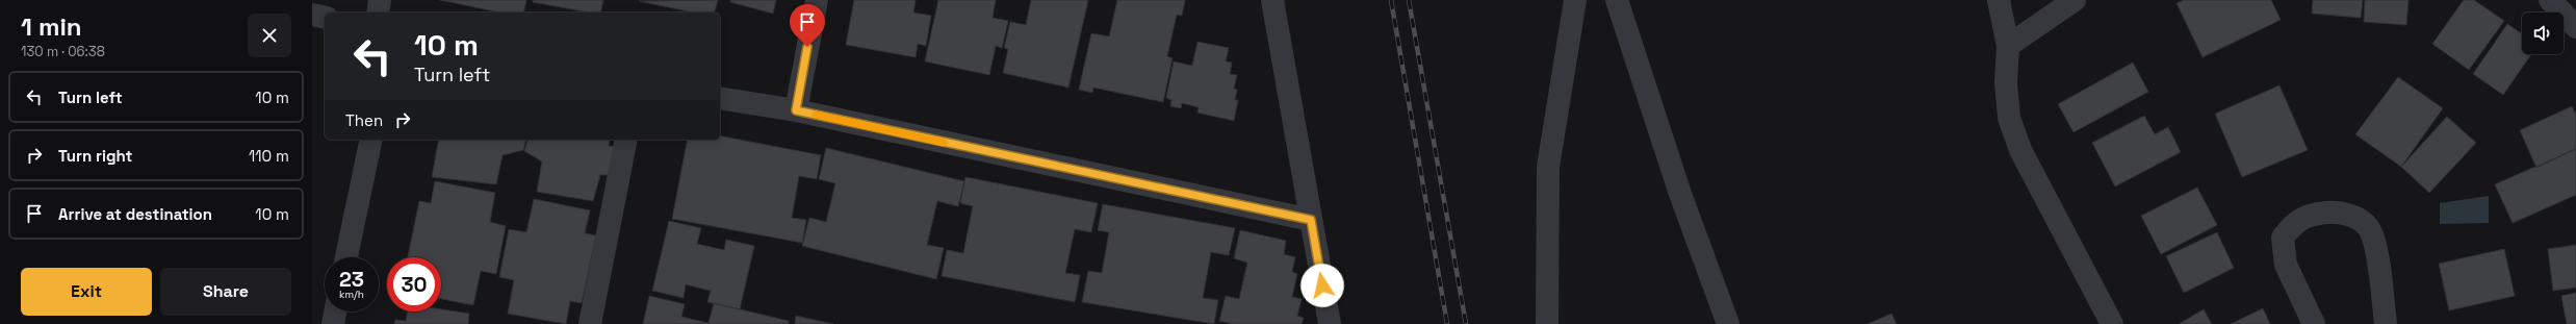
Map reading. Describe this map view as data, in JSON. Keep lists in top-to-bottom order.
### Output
{
  "page": {
    "heading": ["1 min", "130 m · 06:38"],
    "turn": ["10 m", "Turn left"],
    "list": [
      {
        "name": "Turn left",
        "value": "10 m"
      },
      {
        "name": "Turn right",
        "value": "110 m"
      },
      {
        "name": "Arrive at destination",
        "value": "10 m"
      }
    ],
    "then": "Then",
    "speed": "23 km/h",
    "limit": "30",
    "buttons": ["Exit", "Share"]
  }
}
